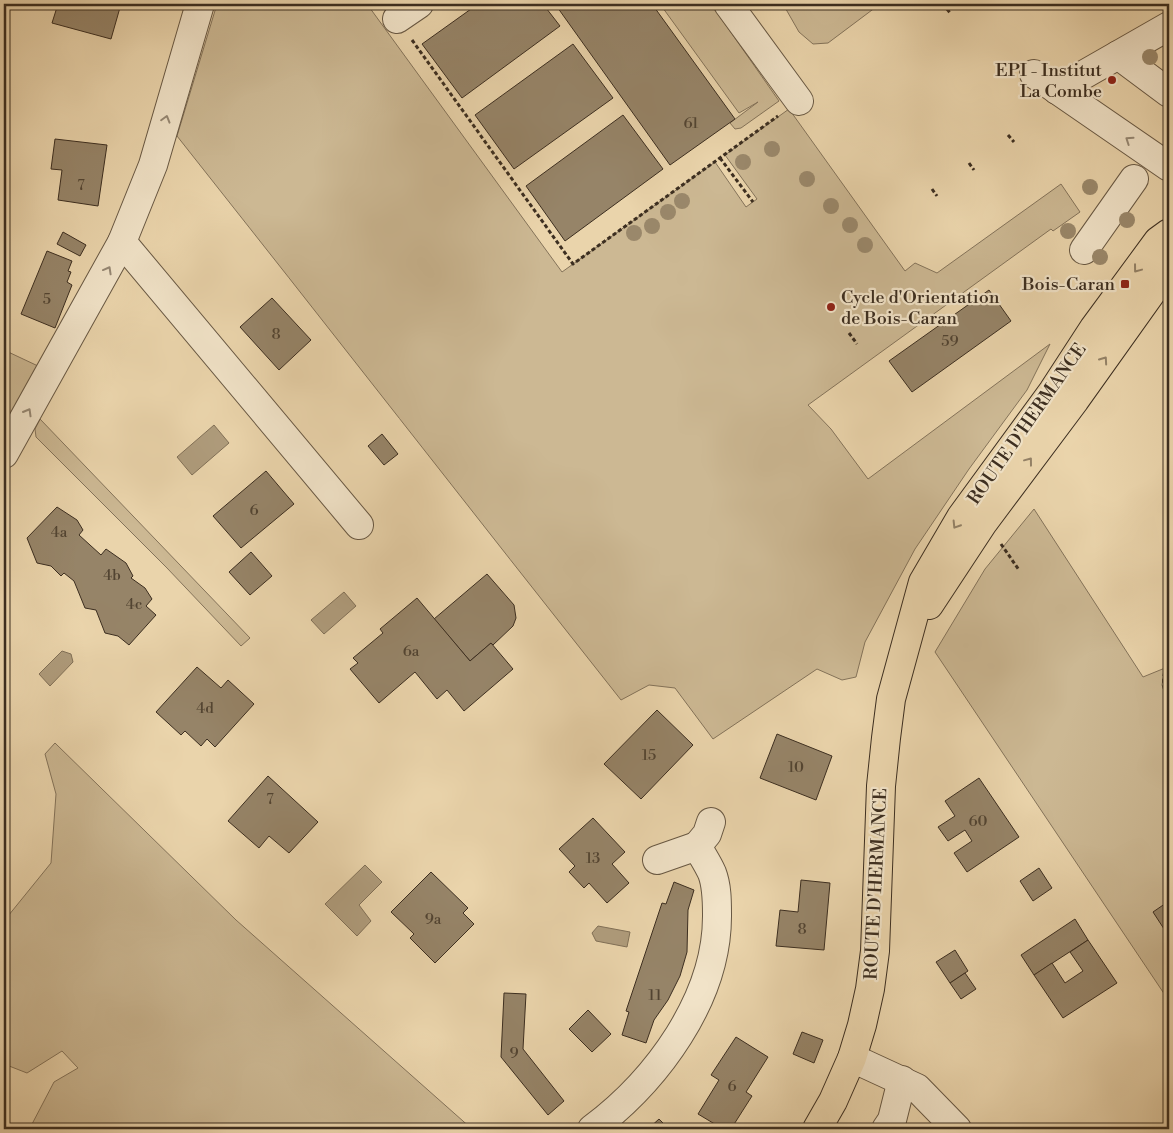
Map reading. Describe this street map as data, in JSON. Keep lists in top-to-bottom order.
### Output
{
  "streets": {
    "main road": ["ROUTE D'HERMANCE"]
  },
  "places": {
    "other": ["EPI - Institut La Combe", "Cycle d'Orientation de Bois-Caran"],
    "transit": ["Bois-Caran"]
  },
  "house_numbers": [
    "61",
    "7",
    "5",
    "8",
    "59",
    "6",
    "4a",
    "4b",
    "4c",
    "6a",
    "4d",
    "15",
    "10",
    "7",
    "60",
    "13",
    "9a",
    "8",
    "11",
    "9",
    "6"
  ]
}
